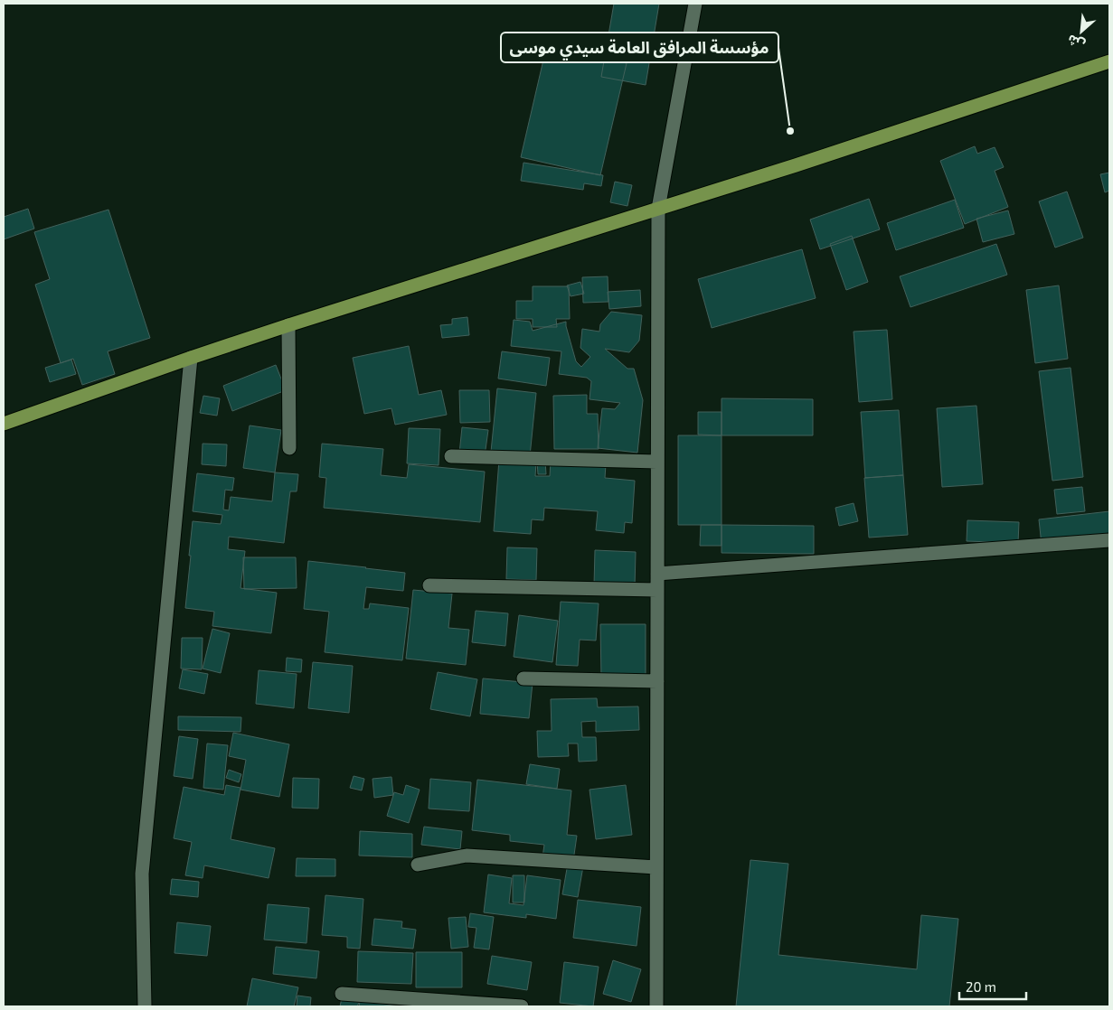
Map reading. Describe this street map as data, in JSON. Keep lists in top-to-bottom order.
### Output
{
  "places": ["مؤسسة المرافق العامة سيدي موسى"],
  "scale_bar": "20 m",
  "north": "bottom left"
}
